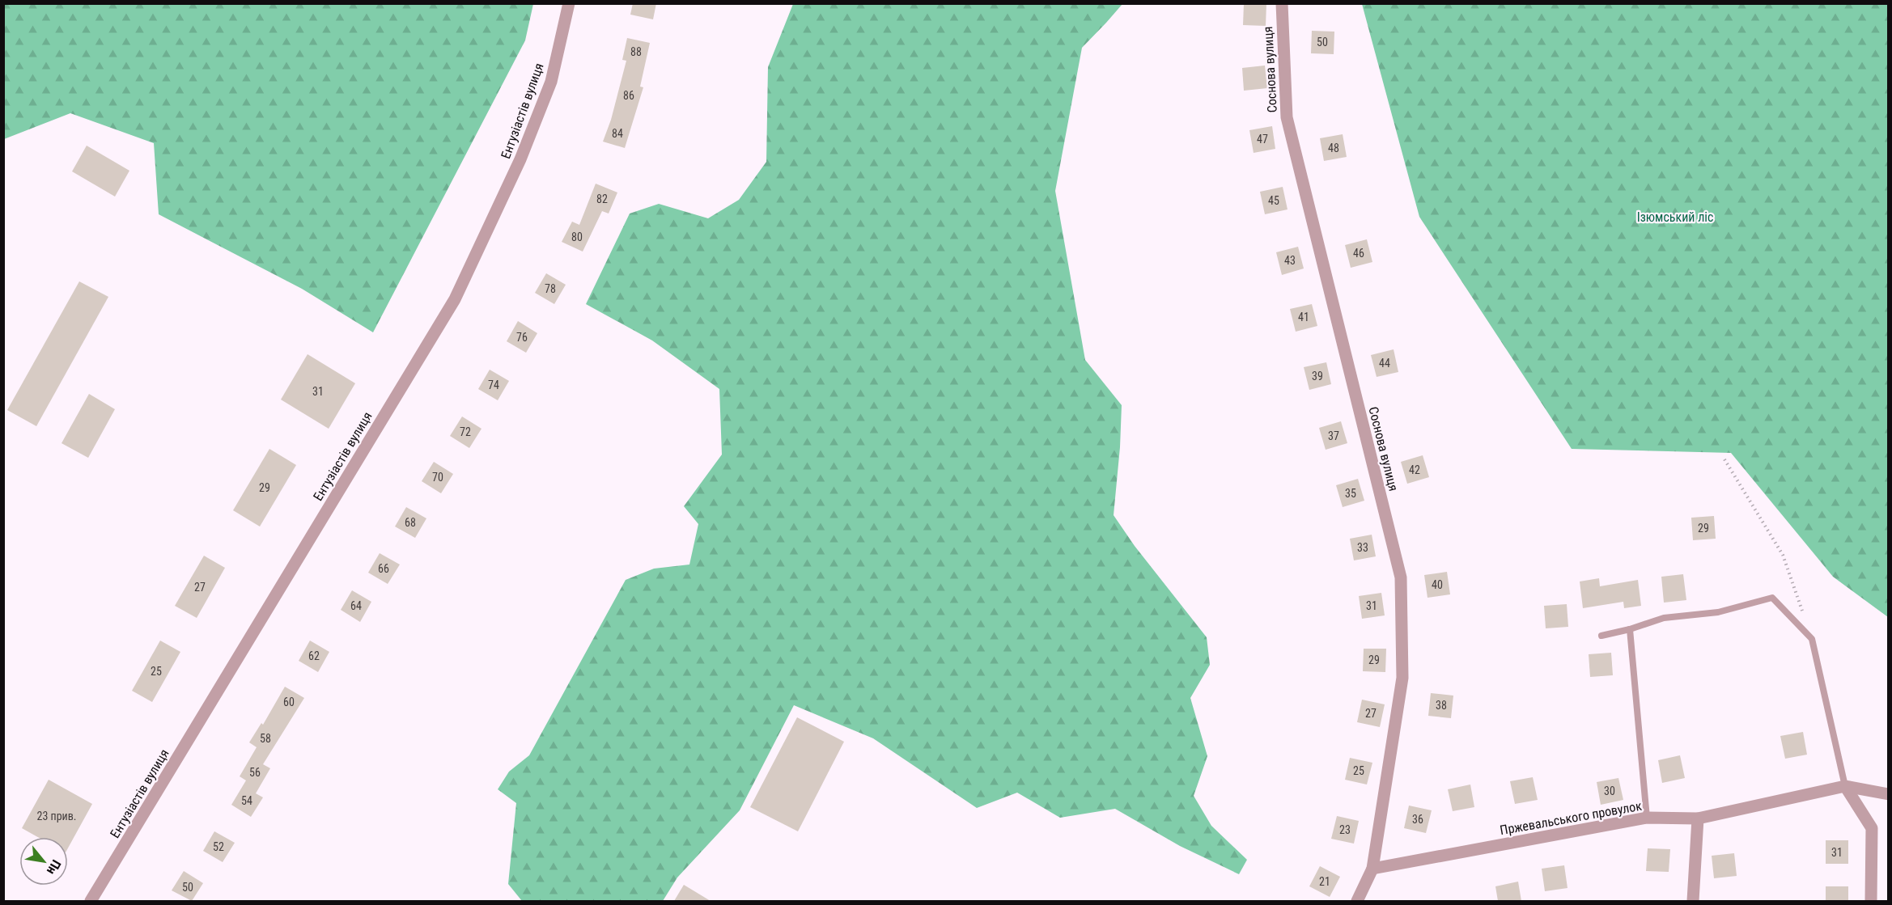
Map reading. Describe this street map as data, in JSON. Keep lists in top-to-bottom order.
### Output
{
  "streets": {
    "street": ["Соснова вулиця", "Ентузіастів вулиця", "Пржевальського провулок"]
  },
  "crossings": [
    ["Соснова вулиця", "Пржевальського провулок"]
  ],
  "parks": ["Ізюмський ліс"],
  "house_numbers": [
    "50",
    "88",
    "86",
    "84",
    "47",
    "48",
    "82",
    "45",
    "80",
    "46",
    "43",
    "78",
    "41",
    "76",
    "44",
    "39",
    "74",
    "31",
    "72",
    "37",
    "42",
    "70",
    "29",
    "35",
    "68",
    "29",
    "33",
    "66",
    "40",
    "27",
    "64",
    "31",
    "62",
    "29",
    "25",
    "60",
    "38",
    "27",
    "58",
    "25",
    "56",
    "30",
    "54",
    "23 прив.",
    "36",
    "23",
    "52",
    "31",
    "21",
    "50"
  ],
  "north": "bottom right"
}
